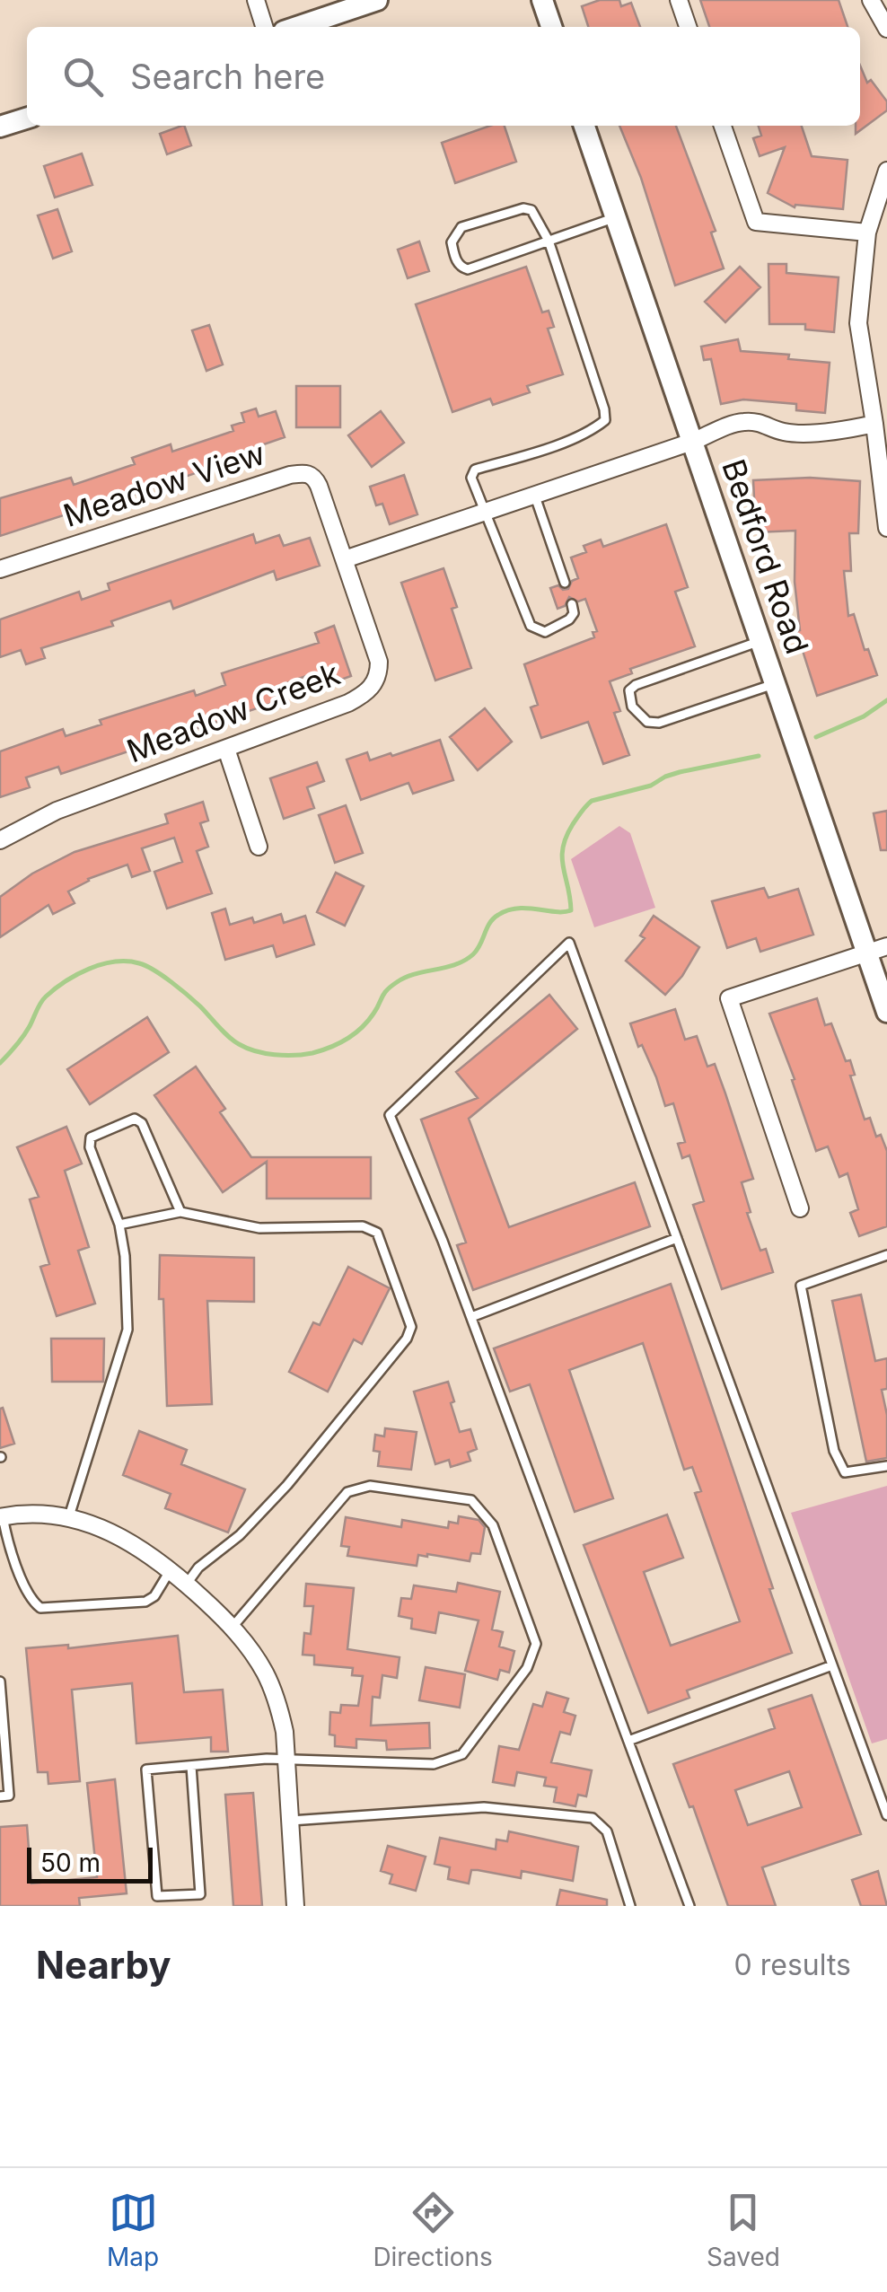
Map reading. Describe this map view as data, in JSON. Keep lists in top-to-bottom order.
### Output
{
  "streets": {
    "main road": ["Bedford Road"],
    "street": ["Meadow View", "Meadow Creek"]
  },
  "crossings": [
    ["Meadow View", "Meadow Creek"]
  ],
  "scale_bar": "50 m",
  "page": {
    "search": "Search here",
    "scale": "50 m",
    "heading": ["Nearby", "0 results"],
    "nav": ["Map", "Directions", "Saved"]
  }
}
